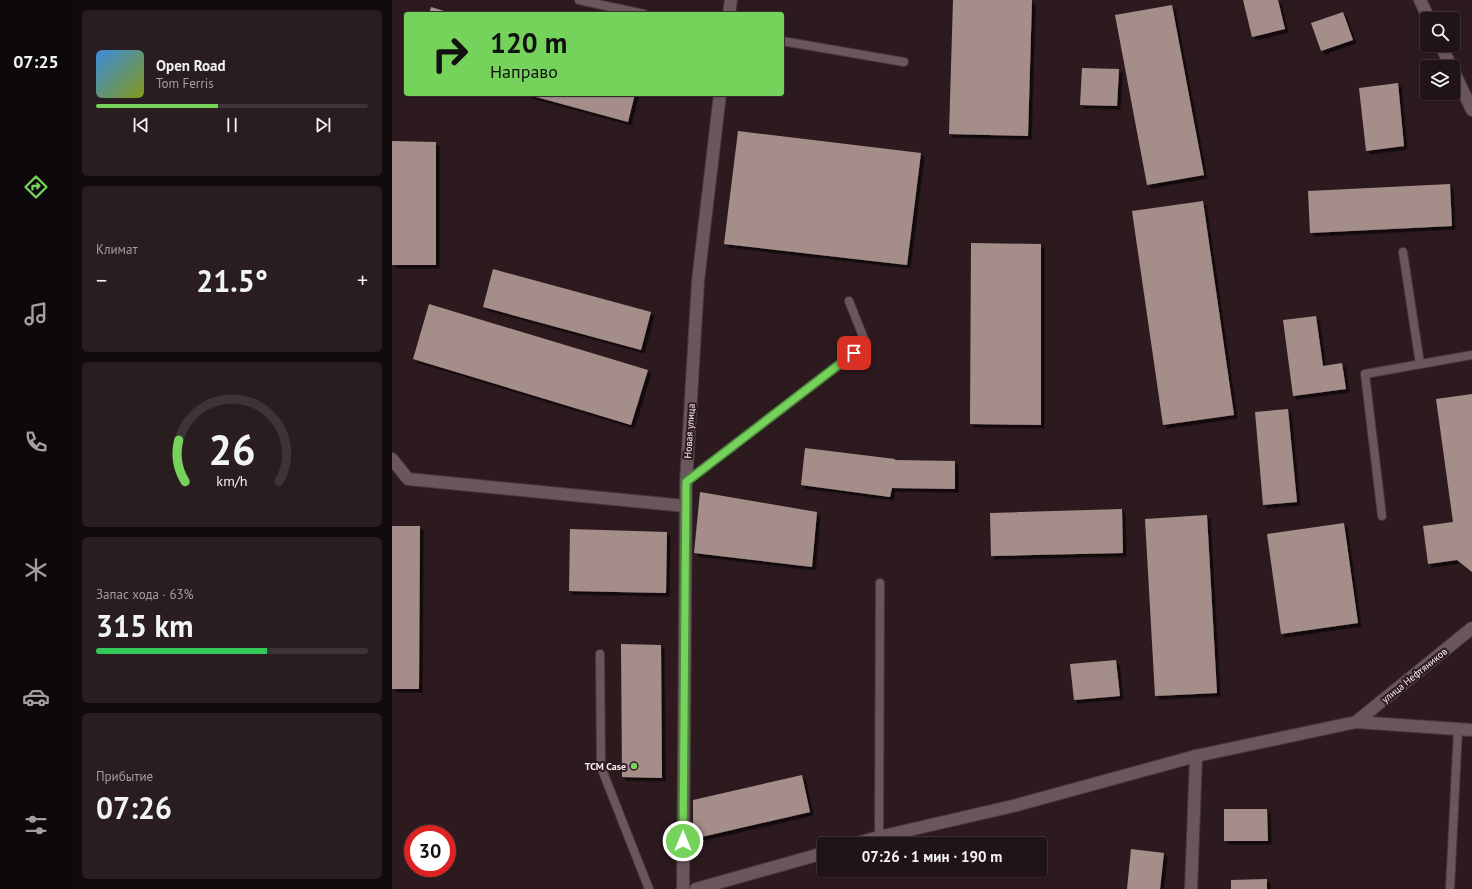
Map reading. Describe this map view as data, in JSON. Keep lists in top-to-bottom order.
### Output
{
  "streets": {
    "street": ["Новая улица", "улица Нефтяников"]
  },
  "places": ["ТСМ Case"],
  "page": {
    "tabs": "07:25",
    "turn": ["120 m", "Направо"],
    "song": ["Open Road", "Tom Ferris"],
    "tile": [
      "Климат",
      ["Запас хода · 63%", "315 km"],
      ["Прибытие", "07:26"]
    ],
    "heat": ["−", "21.5°", "+"],
    "limit": "30",
    "trip": "07:26 · 1 мин · 190 m",
    "gauge": ["26", "km/h"]
  }
}
